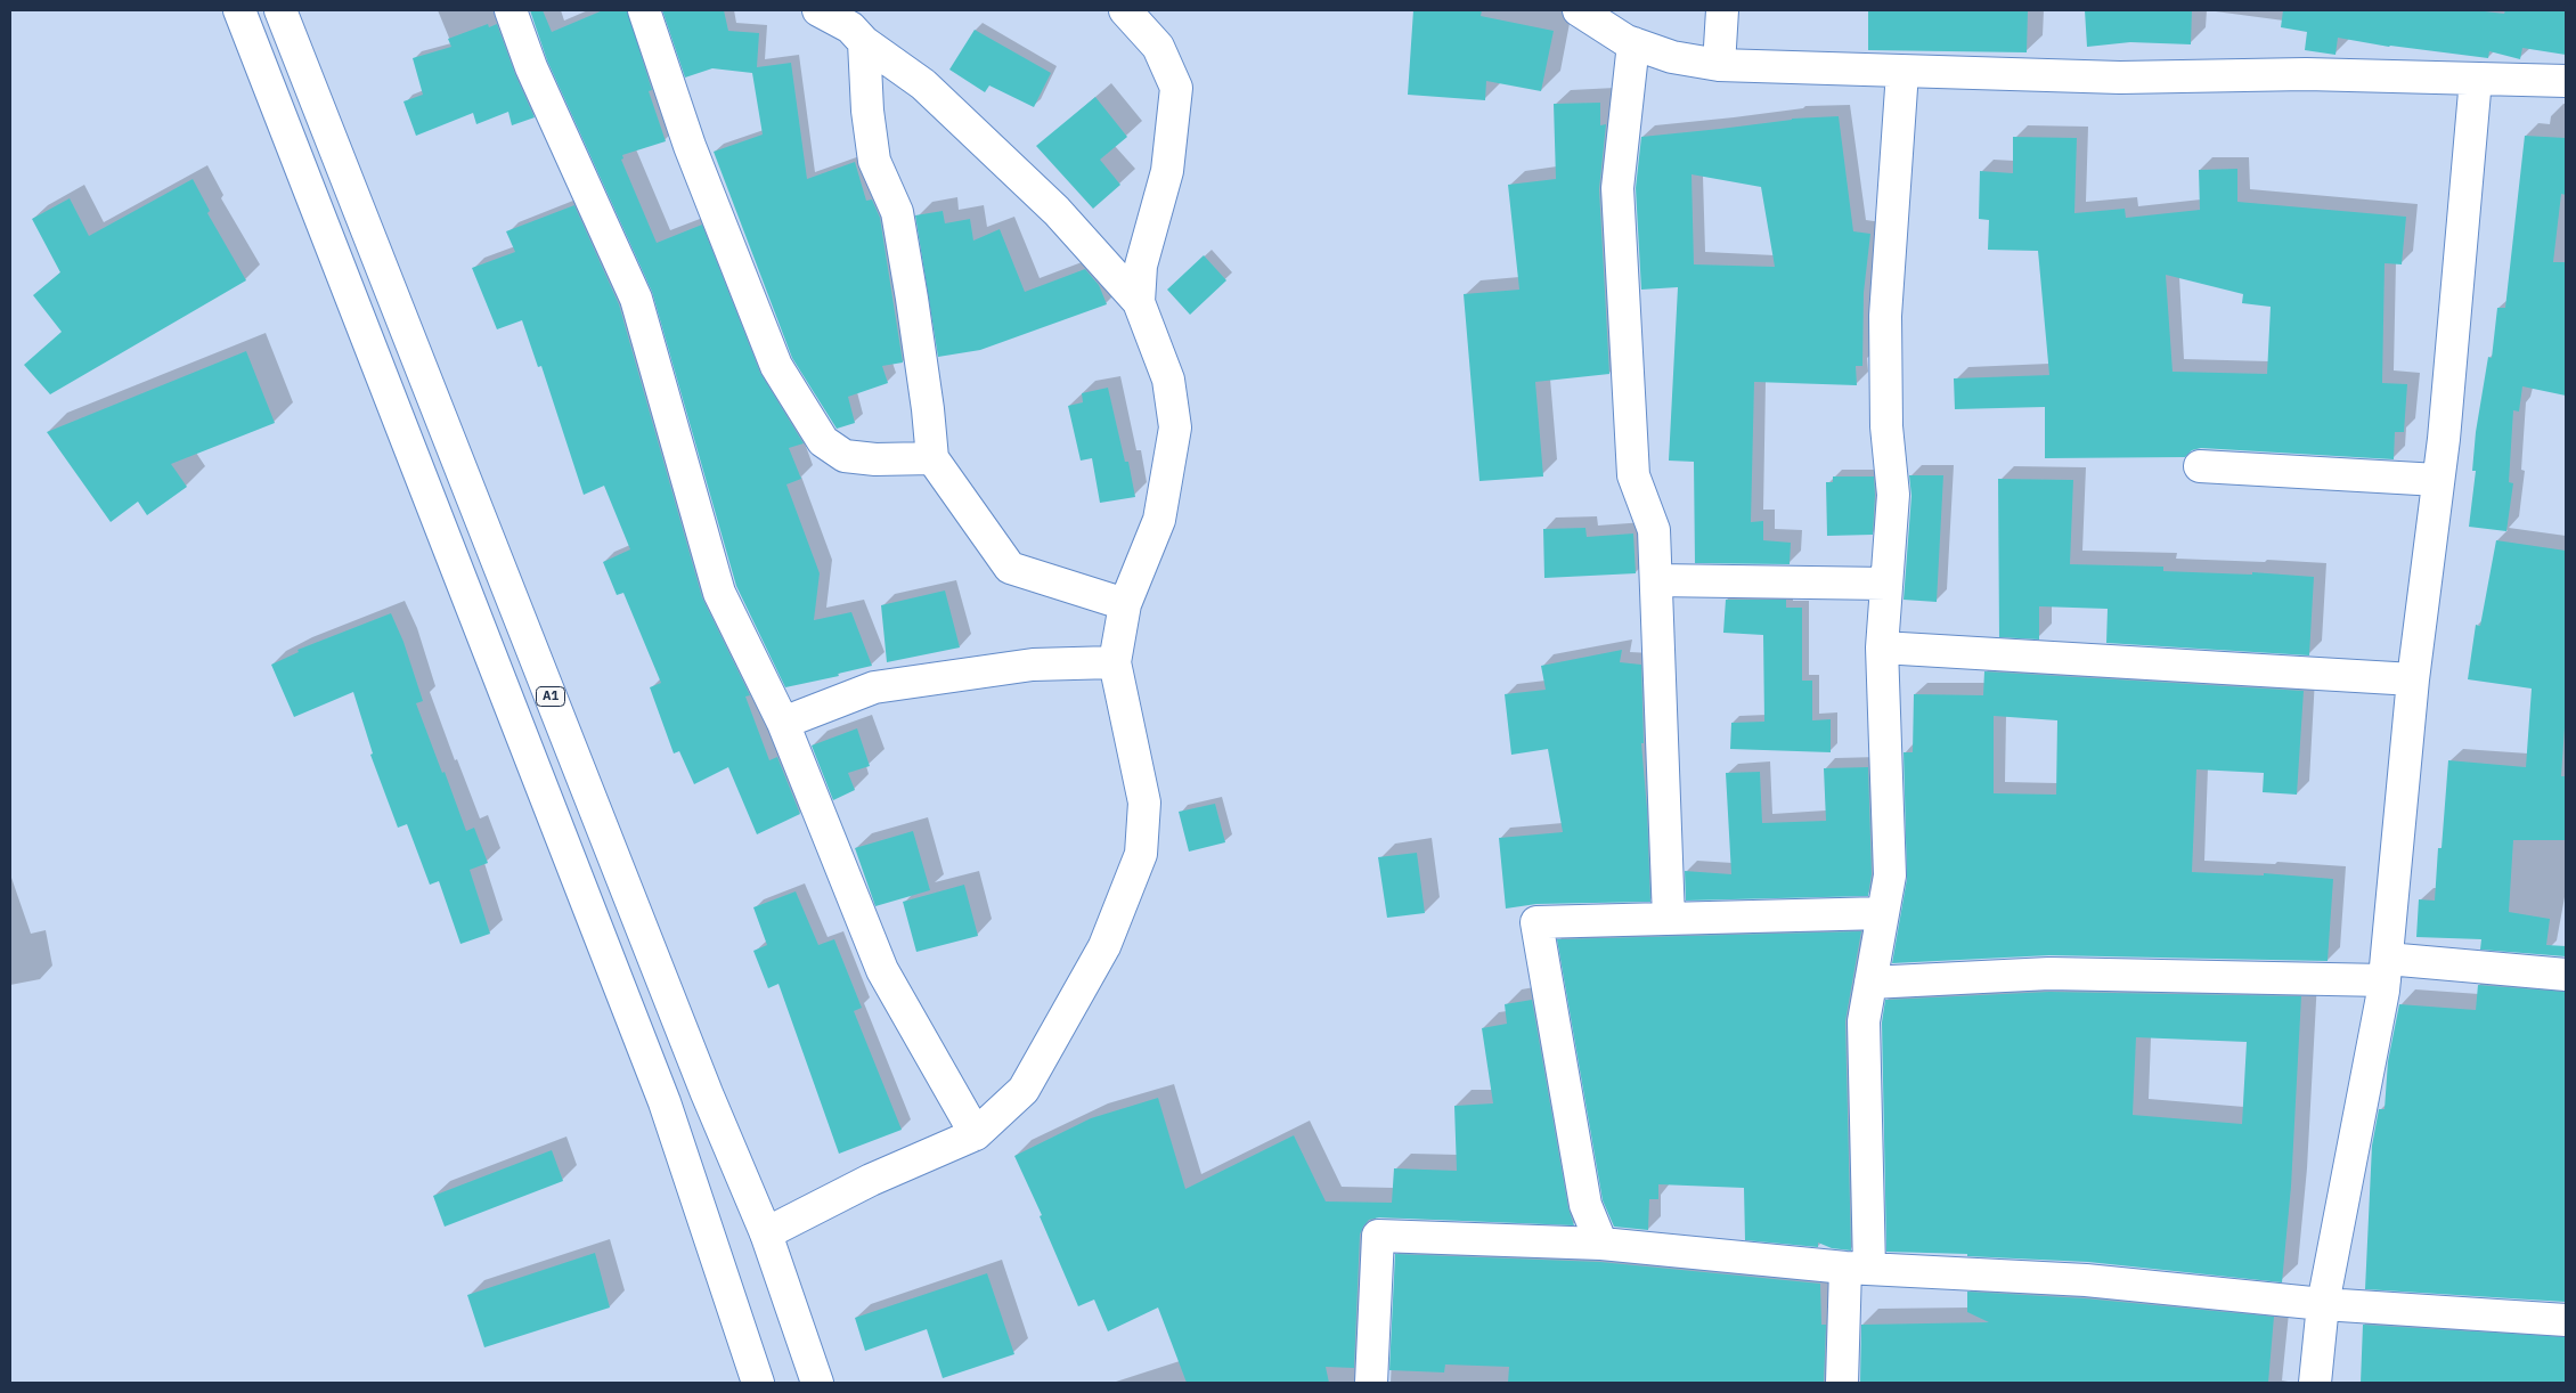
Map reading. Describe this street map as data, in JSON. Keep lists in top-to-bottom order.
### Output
{
  "streets": {
    "main road": ["A1"]
  }
}
